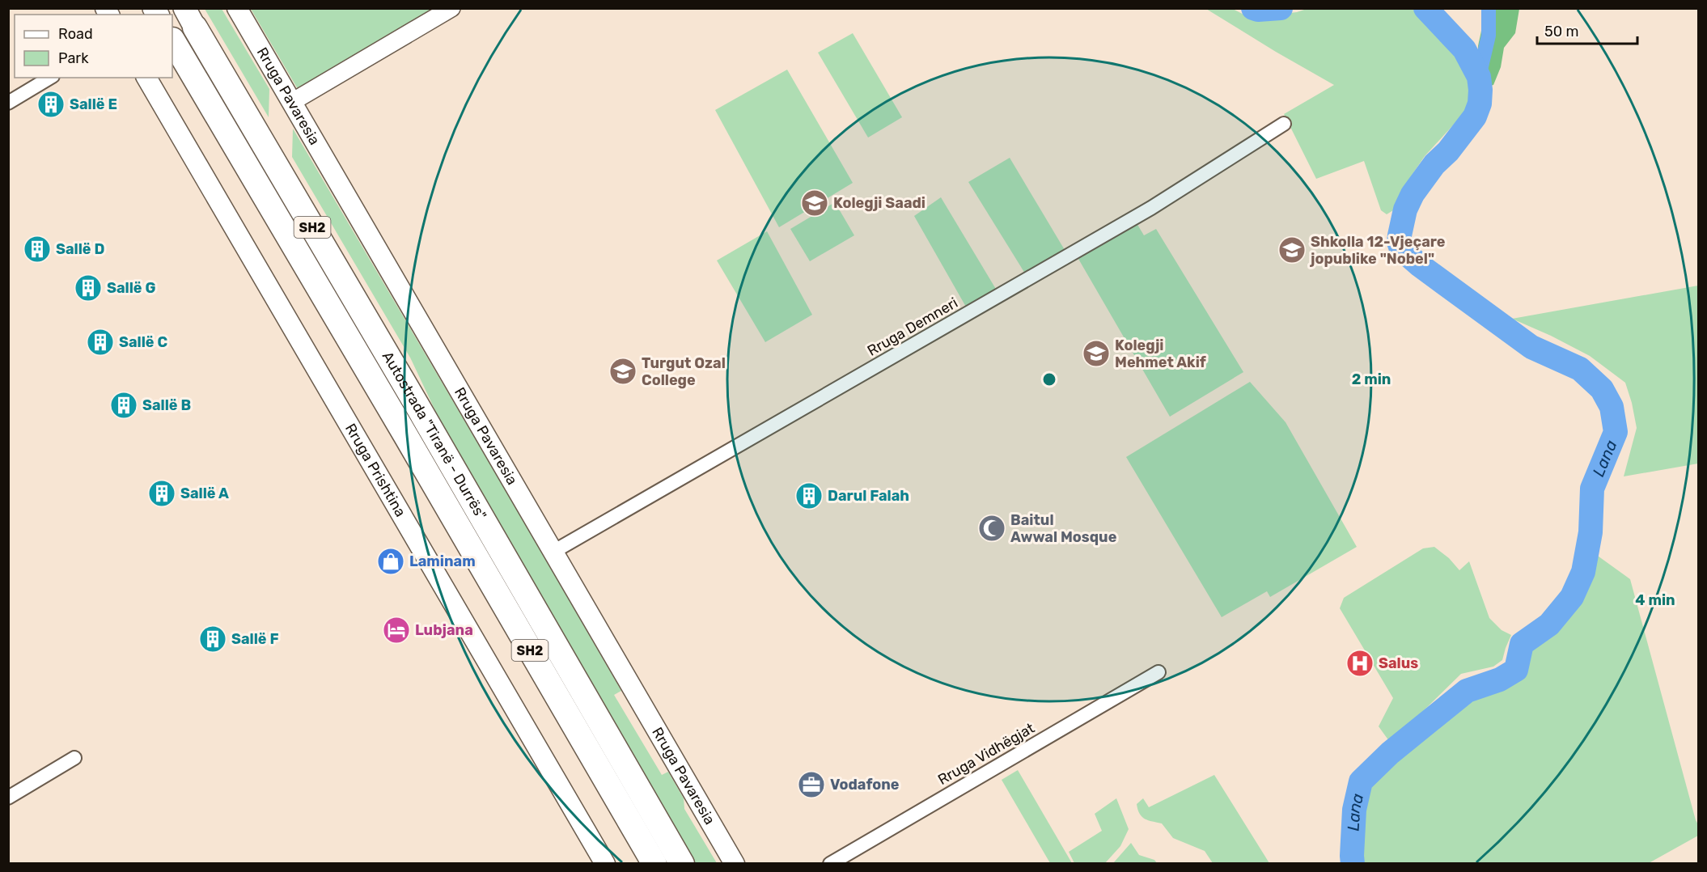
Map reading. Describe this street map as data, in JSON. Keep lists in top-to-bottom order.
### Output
{
  "streets": {
    "highway": ["SH2", "Autostrada \"Tiranë - Durrës\""],
    "main road": ["Rruga Pavaresia", "Rruga Prishtina"],
    "street": ["Rruga Demneri", "Rruga Vidhëgjat"]
  },
  "crossings": [
    ["Rruga Pavaresia", "Rruga Demneri"]
  ],
  "water": ["Lana"],
  "places": {
    "building": [
      "Sallë E",
      "Sallë D",
      "Sallë G",
      "Sallë C",
      "Sallë B",
      "Sallë A",
      "Darul Falah",
      "Sallë F"
    ],
    "school or university": [
      "Kolegji Saadi",
      "Shkolla 12-Vjeçare jopublike \"Nobel\"",
      "Kolegji Mehmet Akif",
      "Turgut Ozal College"
    ],
    "mosque": ["Baitul Awwal Mosque"],
    "shop": ["Laminam"],
    "hotel": ["Lubjana"],
    "hospital": ["Salus"],
    "office": ["Vodafone"]
  },
  "legend": ["Road", "Park"],
  "scale_bar": "50 m",
  "rings": ["2 min", "4 min"]
}
